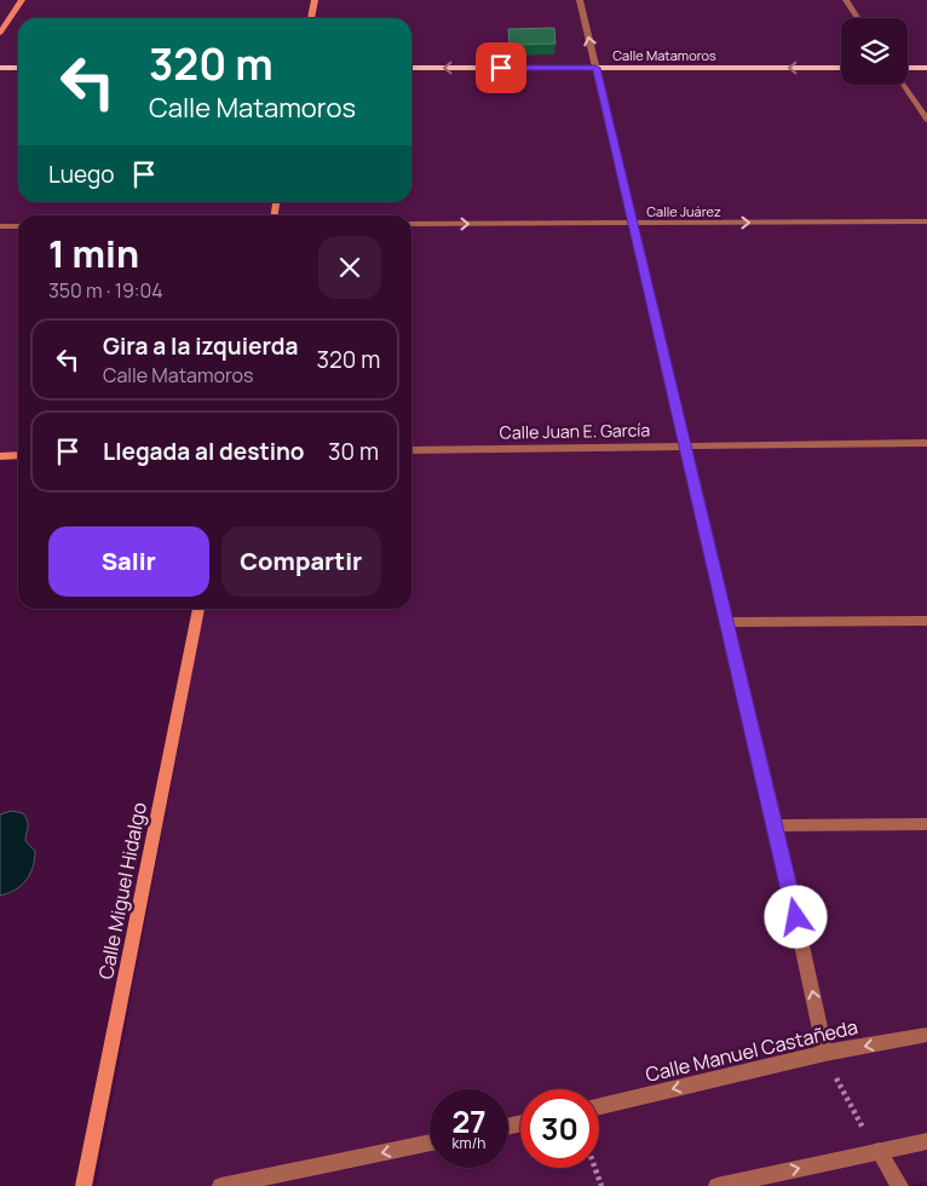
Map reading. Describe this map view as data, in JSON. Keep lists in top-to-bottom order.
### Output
{
  "streets": {
    "main road": ["Calle Matamoros", "Calle Miguel Hidalgo"],
    "street": ["Calle Juárez", "Calle Juan E. García", "Calle Manuel Castañeda"]
  },
  "one_way": ["Calle Matamoros", "Calle Juárez"],
  "page": {
    "turn": ["320 m", "Calle Matamoros"],
    "then": "Luego",
    "heading": ["1 min", "350 m · 19:04"],
    "list": [
      {
        "name": "Gira a la izquierda",
        "note": "Calle Matamoros",
        "value": "320 m"
      },
      {
        "name": "Llegada al destino",
        "value": "30 m"
      }
    ],
    "buttons": ["Salir", "Compartir"],
    "speed": "27 km/h",
    "limit": "30"
  }
}
